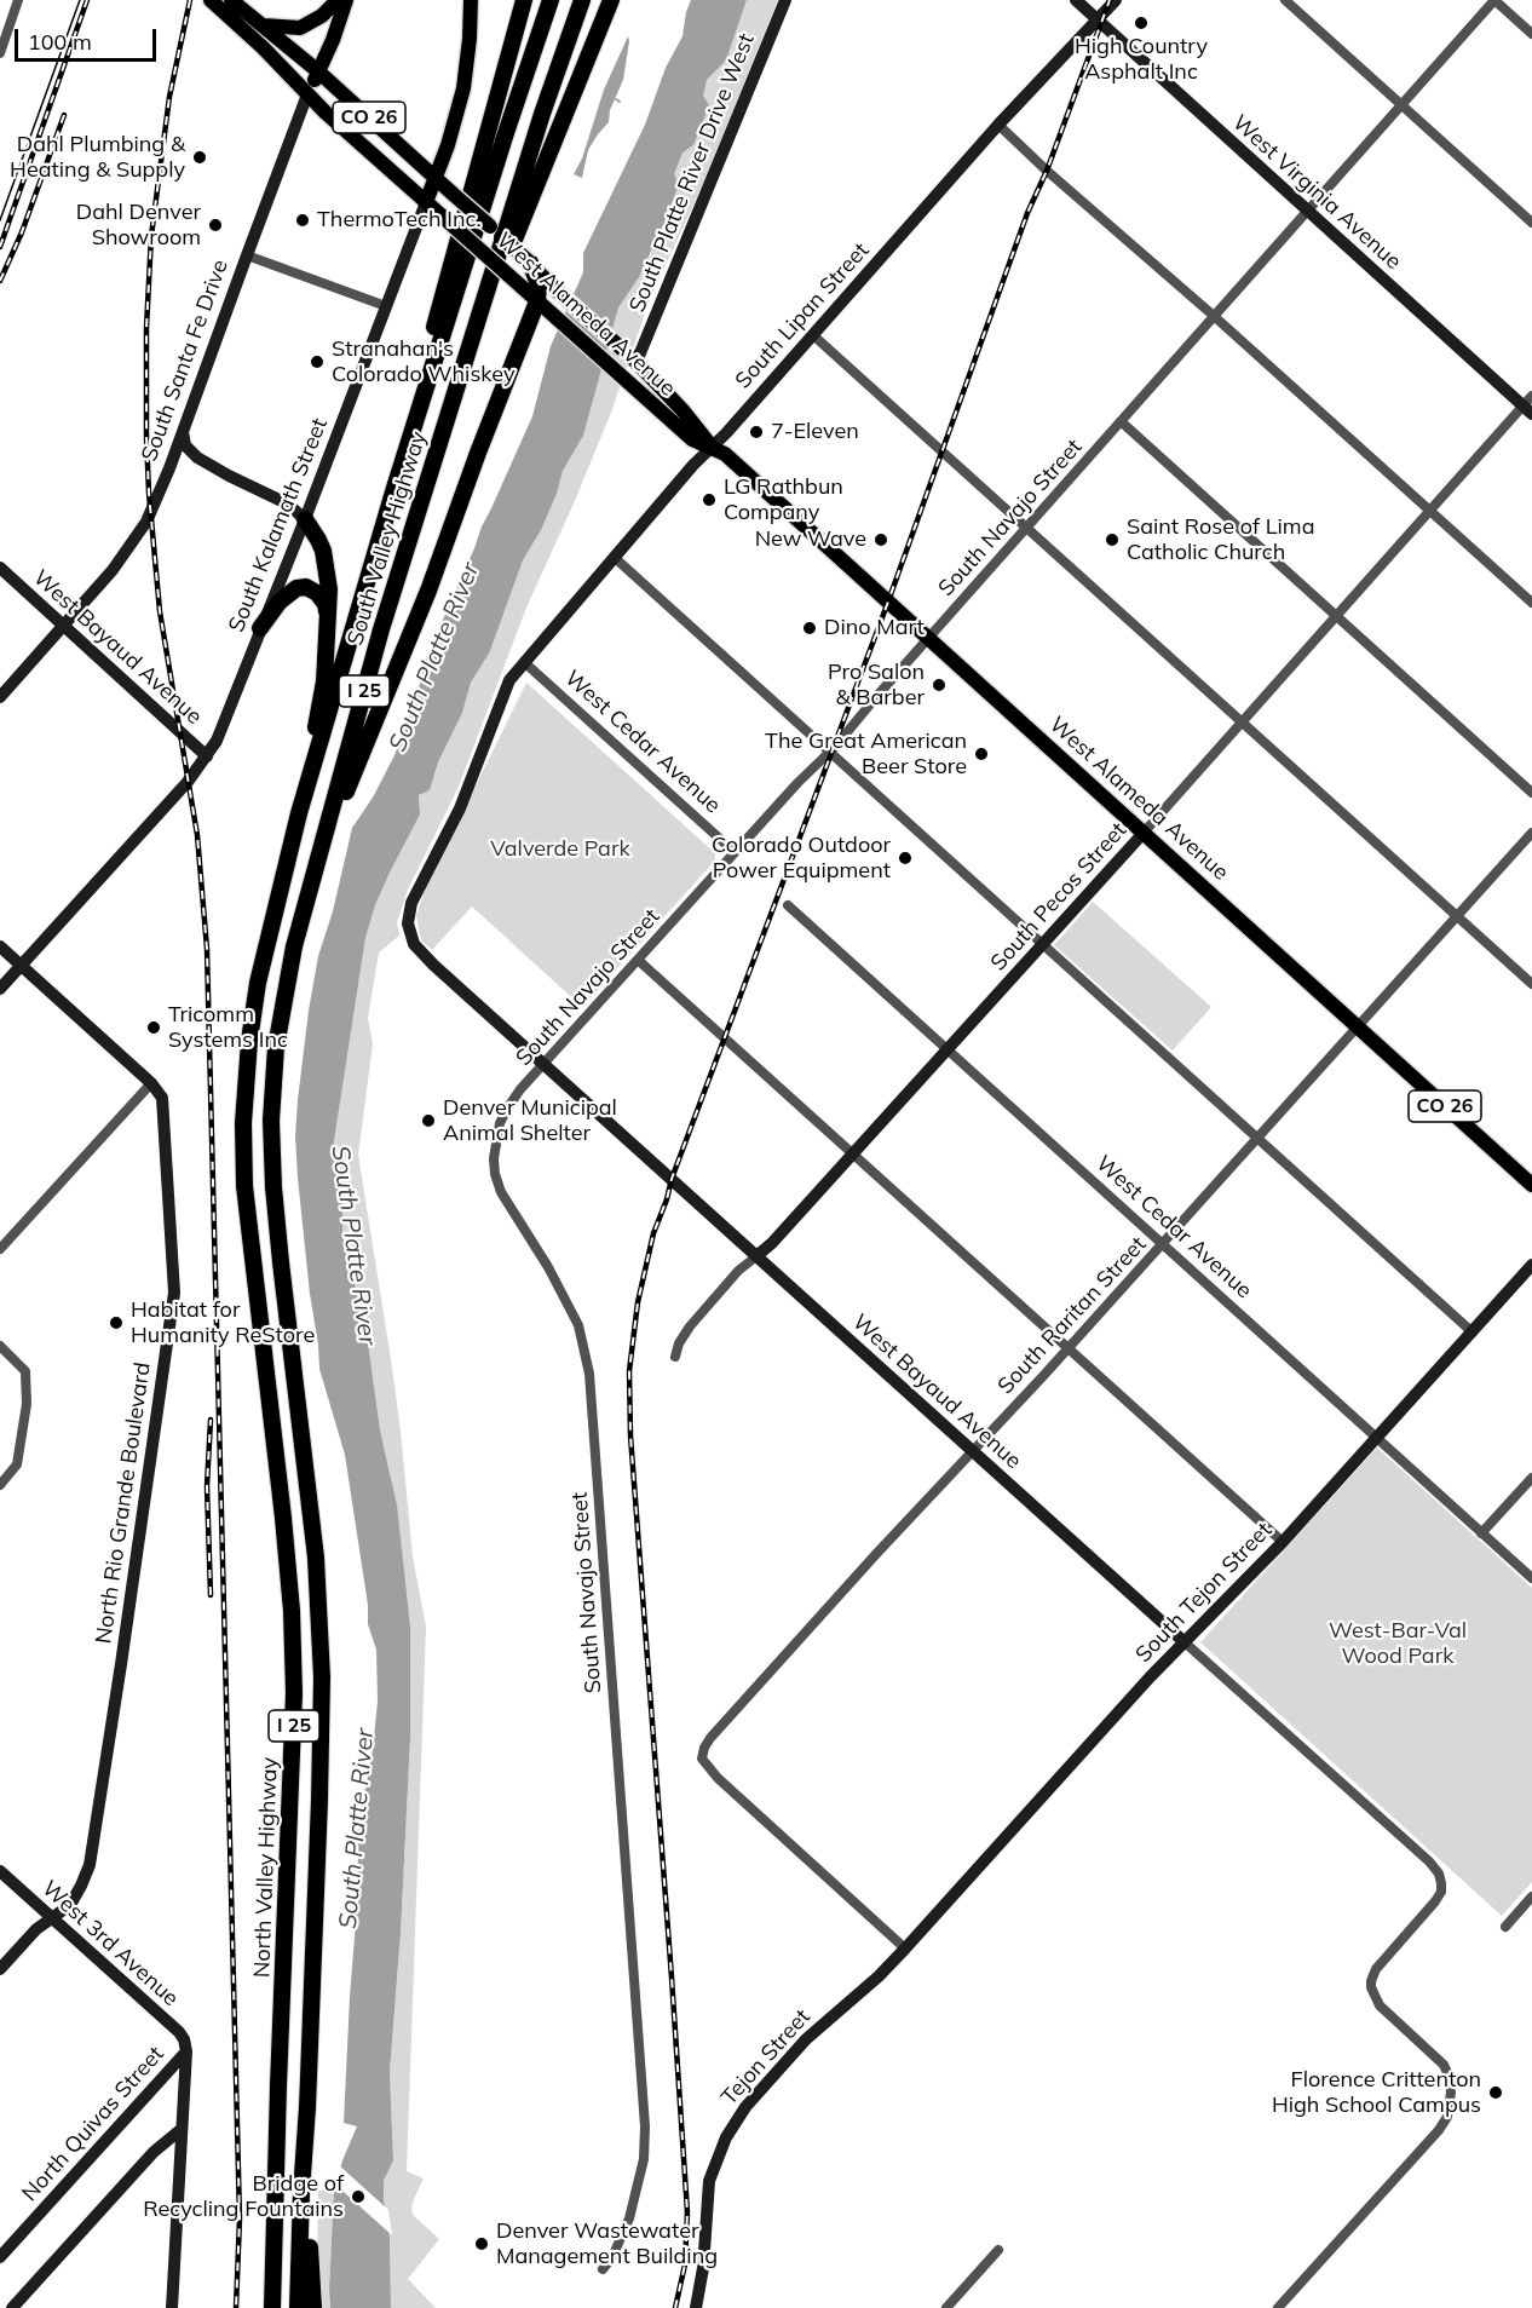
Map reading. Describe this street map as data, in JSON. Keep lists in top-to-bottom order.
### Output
{
  "streets": {
    "highway": ["South Valley Highway", "I 25", "North Valley Highway"],
    "main road": [
      "CO 26",
      "West Alameda Avenue",
      "South Santa Fe Drive",
      "South Kalamath Street"
    ],
    "street": [
      "South Platte River Drive West",
      "West Virginia Avenue",
      "South Lipan Street",
      "South Navajo Street",
      "West Bayaud Avenue",
      "West Cedar Avenue",
      "South Pecos Street",
      "South Raritan Street",
      "North Rio Grande Boulevard",
      "South Tejon Street",
      "West 3rd Avenue",
      "Tejon Street",
      "North Quivas Street"
    ]
  },
  "crossings": [
    ["South Platte River Drive West", "West Alameda Avenue"],
    ["West Virginia Avenue", "South Lipan Street"],
    ["West Virginia Avenue", "South Navajo Street"],
    ["West Virginia Avenue", "South Pecos Street"],
    ["West Alameda Avenue", "South Lipan Street"],
    ["West Alameda Avenue", "South Santa Fe Drive"],
    ["West Alameda Avenue", "South Navajo Street"],
    ["West Alameda Avenue", "South Kalamath Street"],
    ["West Alameda Avenue", "South Pecos Street"],
    ["West Alameda Avenue", "South Raritan Street"],
    ["South Lipan Street", "West Bayaud Avenue"],
    ["South Lipan Street", "West Cedar Avenue"],
    ["South Santa Fe Drive", "West Bayaud Avenue"],
    ["South Navajo Street", "West Bayaud Avenue"],
    ["South Navajo Street", "West Cedar Avenue"],
    ["South Kalamath Street", "West Bayaud Avenue"],
    ["South Valley Highway", "I 25"],
    ["South Valley Highway", "North Valley Highway"],
    ["West Bayaud Avenue", "West Cedar Avenue"],
    ["West Bayaud Avenue", "South Pecos Street"],
    ["West Bayaud Avenue", "South Raritan Street"],
    ["West Bayaud Avenue", "South Tejon Street"],
    ["West Cedar Avenue", "South Pecos Street"],
    ["West Cedar Avenue", "South Raritan Street"],
    ["West Cedar Avenue", "South Tejon Street"],
    ["South Raritan Street", "South Tejon Street"],
    ["South Raritan Street", "Tejon Street"],
    ["North Rio Grande Boulevard", "West 3rd Avenue"],
    ["South Tejon Street", "Tejon Street"],
    ["West 3rd Avenue", "North Quivas Street"]
  ],
  "water": ["South Platte River"],
  "parks": ["Valverde Park", "West-Bar-Val Wood Park"],
  "places": [
    "High Country Asphalt Inc",
    "Dahl Plumbing & Heating & Supply",
    "ThermoTech Inc.",
    "Dahl Denver Showroom",
    "Stranahan's Colorado Whiskey",
    "7-Eleven",
    "LG Rathbun Company",
    "New Wave",
    "Saint Rose of Lima Catholic Church",
    "Dino Mart",
    "Pro Salon & Barber",
    "The Great American Beer Store",
    "Colorado Outdoor Power Equipment",
    "Tricomm Systems Inc",
    "Denver Municipal Animal Shelter",
    "Habitat for Humanity ReStore",
    "Florence Crittenton High School Campus",
    "Bridge of Recycling Fountains",
    "Denver Wastewater Management Building"
  ],
  "scale_bar": "100 m"
}
